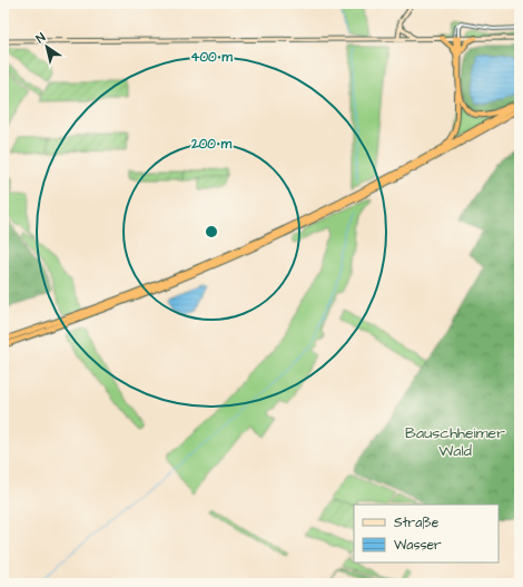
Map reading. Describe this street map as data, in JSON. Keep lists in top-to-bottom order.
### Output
{
  "parks": ["Bauschheimer Wald"],
  "legend": ["Straße", "Wasser"],
  "north": "top left",
  "rings": ["400 m", "200 m"]
}
